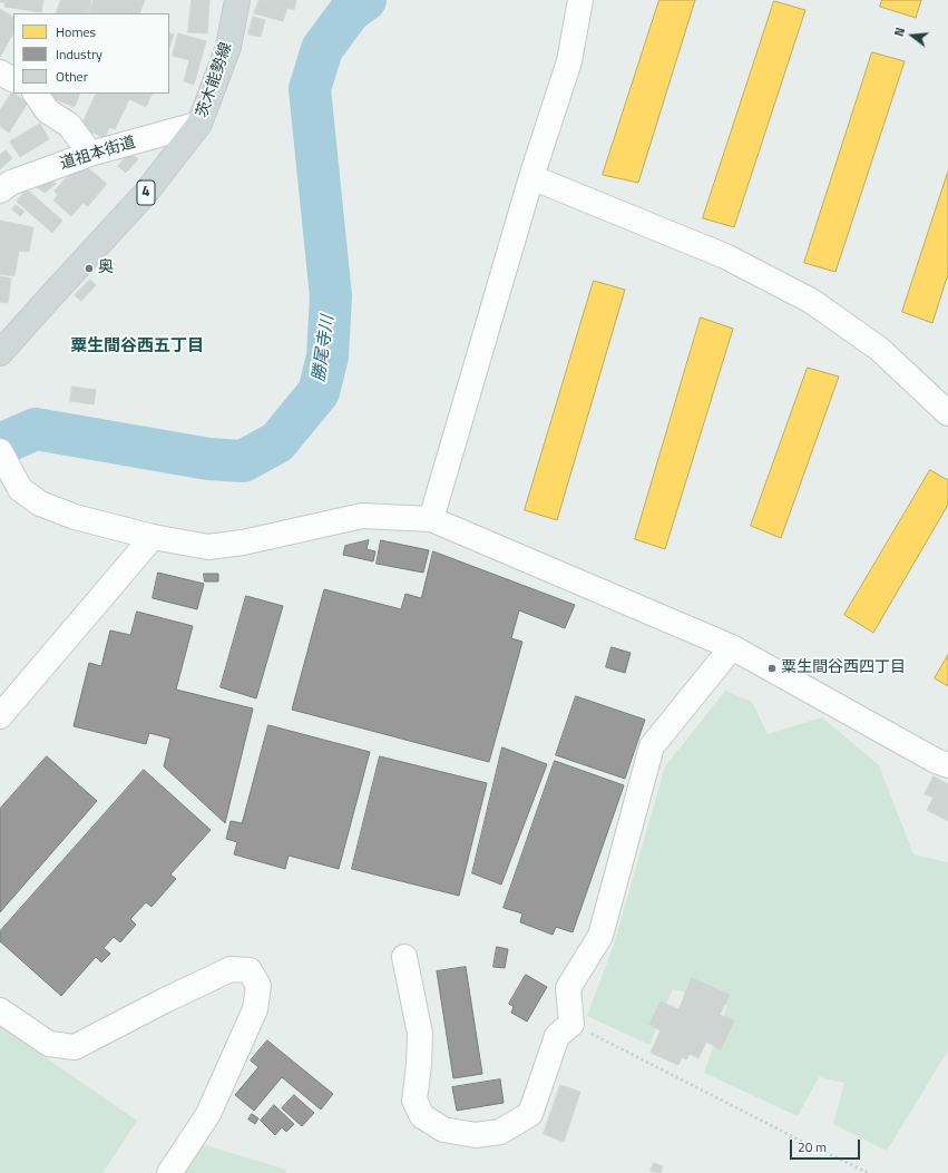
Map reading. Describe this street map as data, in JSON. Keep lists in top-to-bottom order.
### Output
{
  "streets": {
    "main road": ["茨木能勢線", "4"],
    "street": ["道祖本街道"]
  },
  "crossings": [
    ["茨木能勢線", "道祖本街道"]
  ],
  "districts": ["粟生間谷西五丁目"],
  "water": ["勝尾寺川"],
  "places": ["奥", "粟生間谷西四丁目"],
  "legend": ["Homes", "Industry", "Other"],
  "scale_bar": "20 m",
  "north": "left"
}
